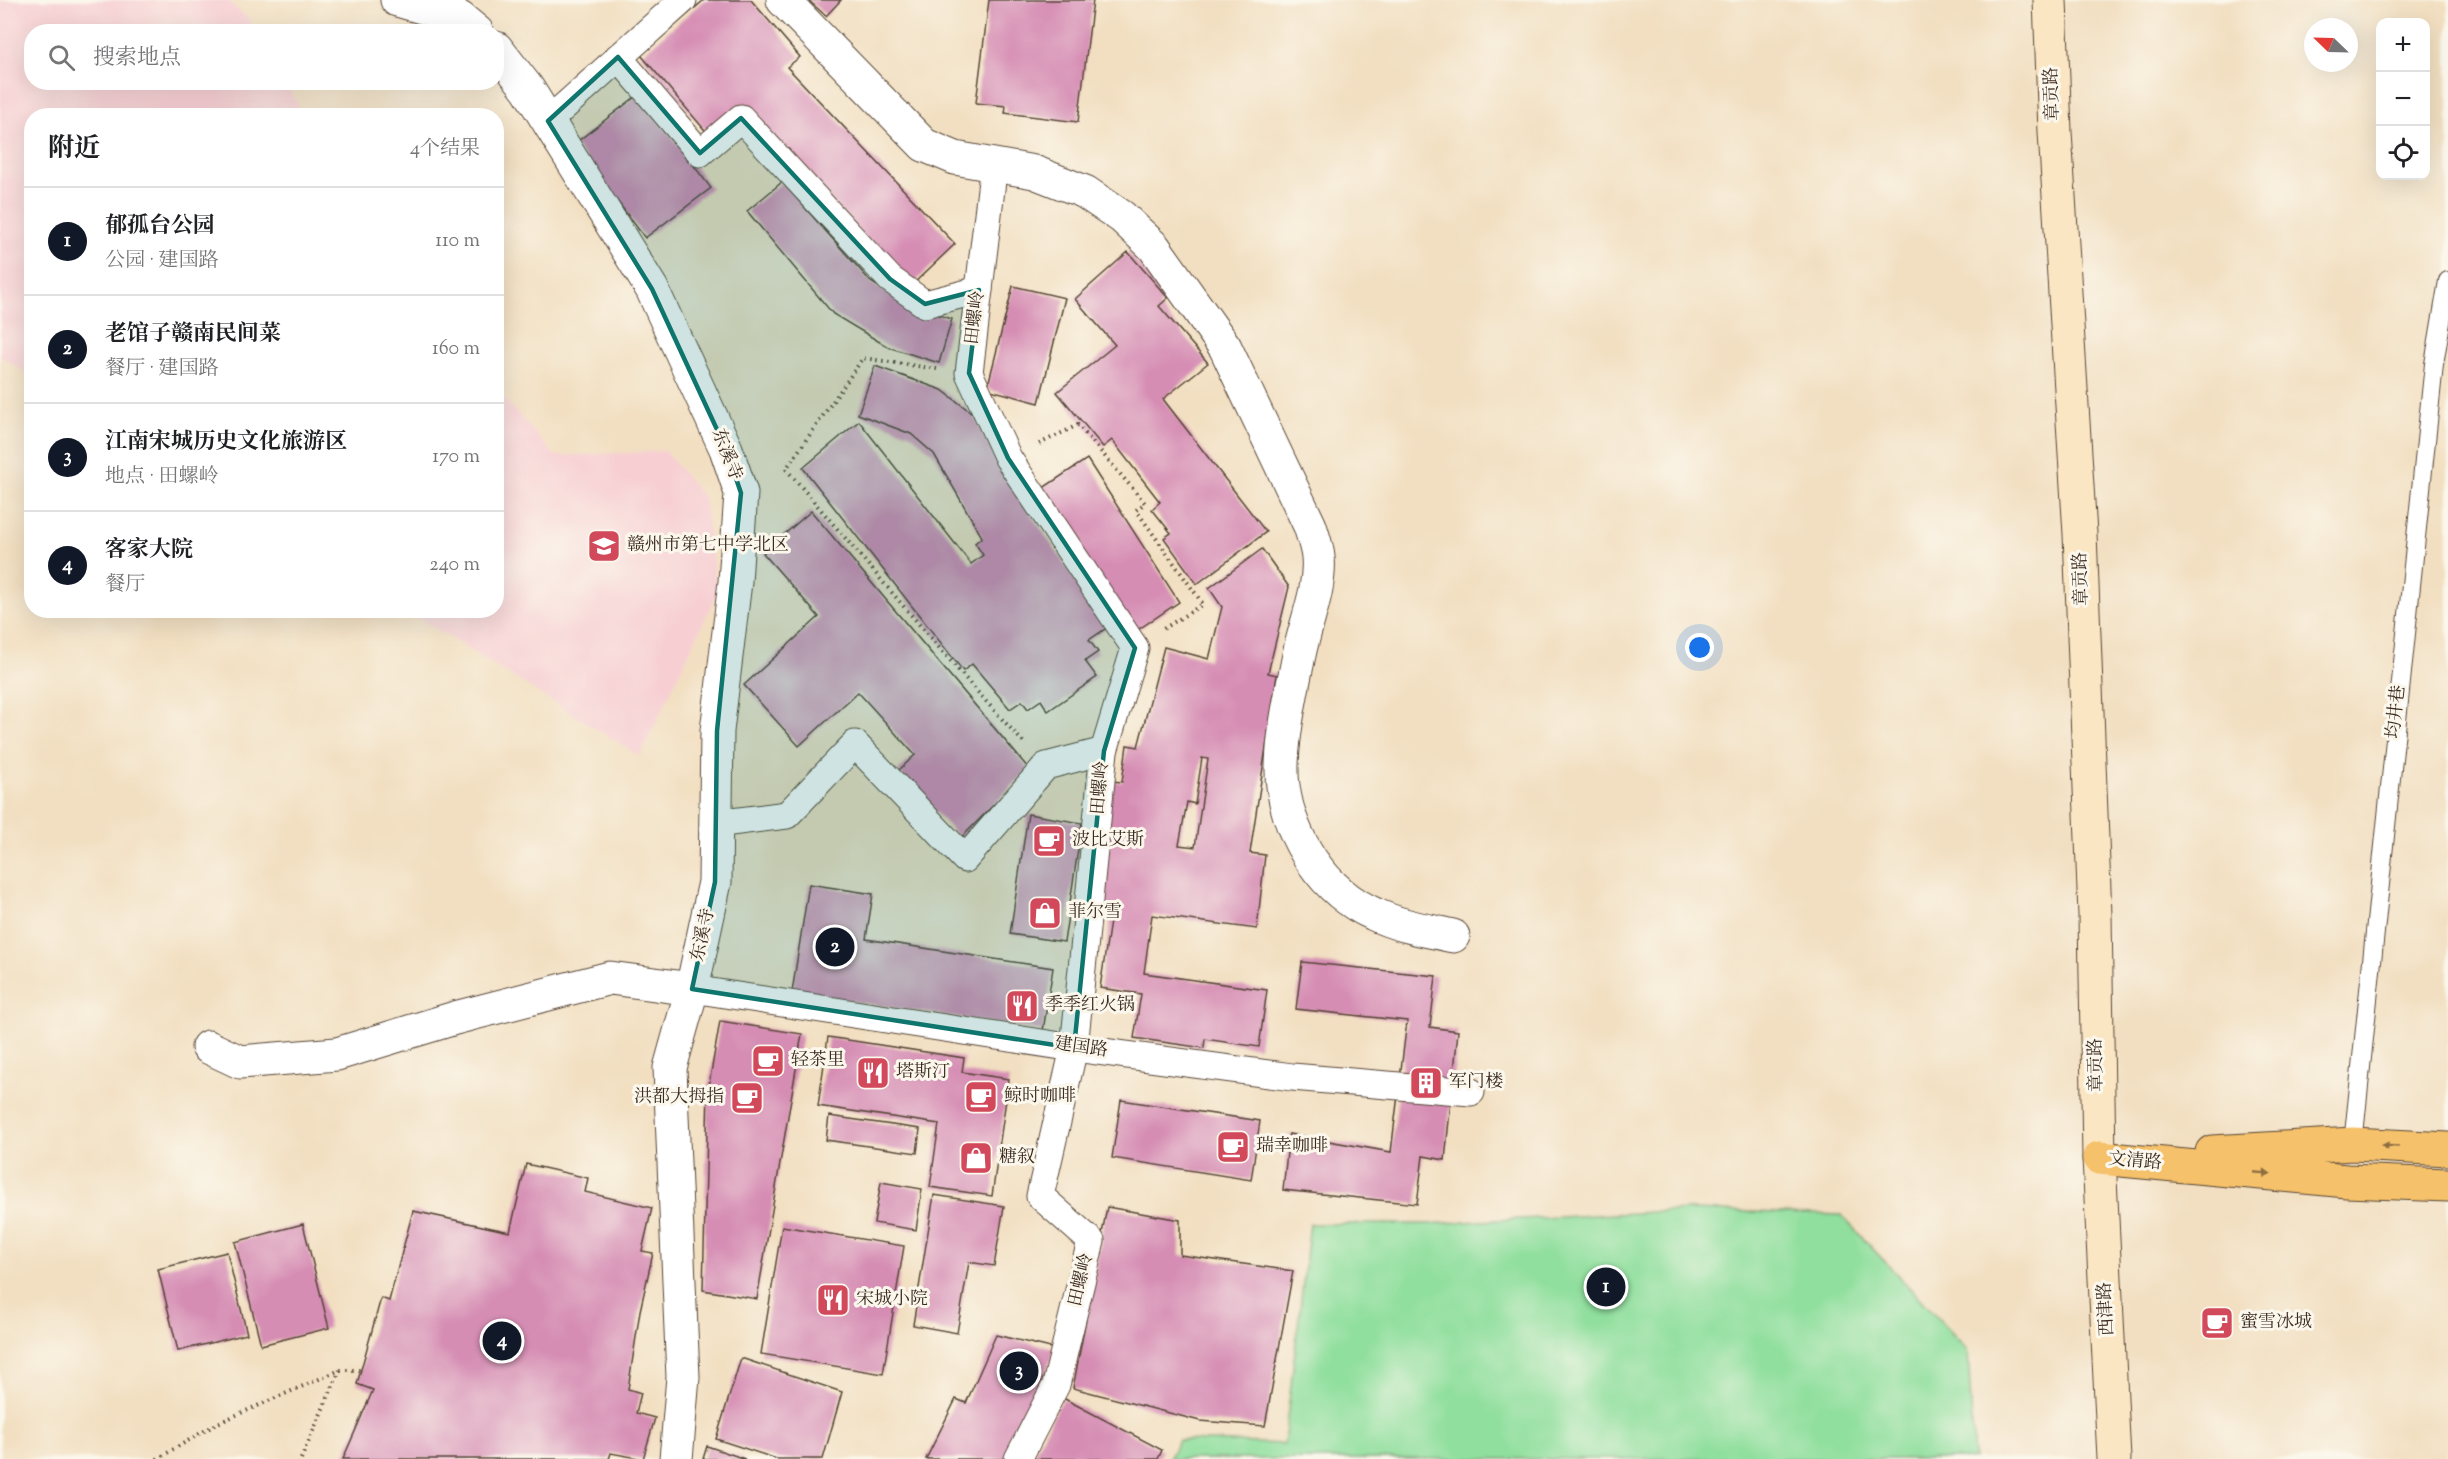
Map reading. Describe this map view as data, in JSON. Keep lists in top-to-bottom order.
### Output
{
  "streets": {
    "main road": ["章贡路", "文清路", "西津路"],
    "street": ["田螺岭", "东溪寺", "建国路"],
    "lane": ["均井巷"]
  },
  "crossings": [
    ["章贡路", "文清路"],
    ["章贡路", "西津路"],
    ["田螺岭", "建国路"],
    ["东溪寺", "建国路"],
    ["均井巷", "文清路"],
    ["文清路", "西津路"]
  ],
  "places": {
    "school or university": ["赣州市第七中学北区"],
    "cafe": [
      "波比艾斯",
      "轻茶里",
      "鲸时咖啡",
      "洪都大拇指",
      "瑞幸咖啡",
      "蜜雪冰城"
    ],
    "shop": ["菲尔雪", "糖叙"],
    "restaurant": ["季季红火锅", "塔斯汀", "宋城小院"],
    "building": ["军门楼"]
  },
  "north": "top left",
  "page": {
    "map_buttons": ["+", "−"],
    "search": "搜索地点",
    "heading": ["附近", "4个结果"],
    "list": [
      {
        "mark": "1",
        "name": "郁孤台公园",
        "note": "公园 · 建国路",
        "value": "110 m"
      },
      {
        "mark": "2",
        "name": "老馆子赣南民间菜",
        "note": "餐厅 · 建国路",
        "value": "160 m"
      },
      {
        "mark": "3",
        "name": "江南宋城历史文化旅游区",
        "note": "地点 · 田螺岭",
        "value": "170 m"
      },
      {
        "mark": "4",
        "name": "客家大院",
        "note": "餐厅",
        "value": "240 m"
      }
    ],
    "pins": [
      "2",
      "1",
      "4",
      "3"
    ]
  }
}
